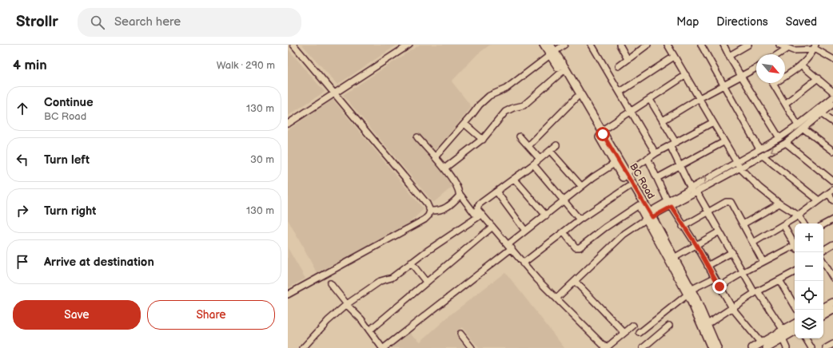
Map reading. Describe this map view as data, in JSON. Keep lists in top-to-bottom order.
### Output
{
  "streets": {
    "street": ["BC Road"]
  },
  "north": "bottom right",
  "page": {
    "header": "Strollr",
    "search": "Search here",
    "nav": ["Map", "Directions", "Saved"],
    "heading": ["4 min", "Walk · 290 m"],
    "list": [
      ["Continue", "BC Road", "130 m"],
      ["Turn left", "30 m"],
      ["Turn right", "130 m"],
      "Arrive at destination"
    ],
    "map_buttons": ["+", "−"],
    "buttons": ["Save", "Share"]
  }
}
